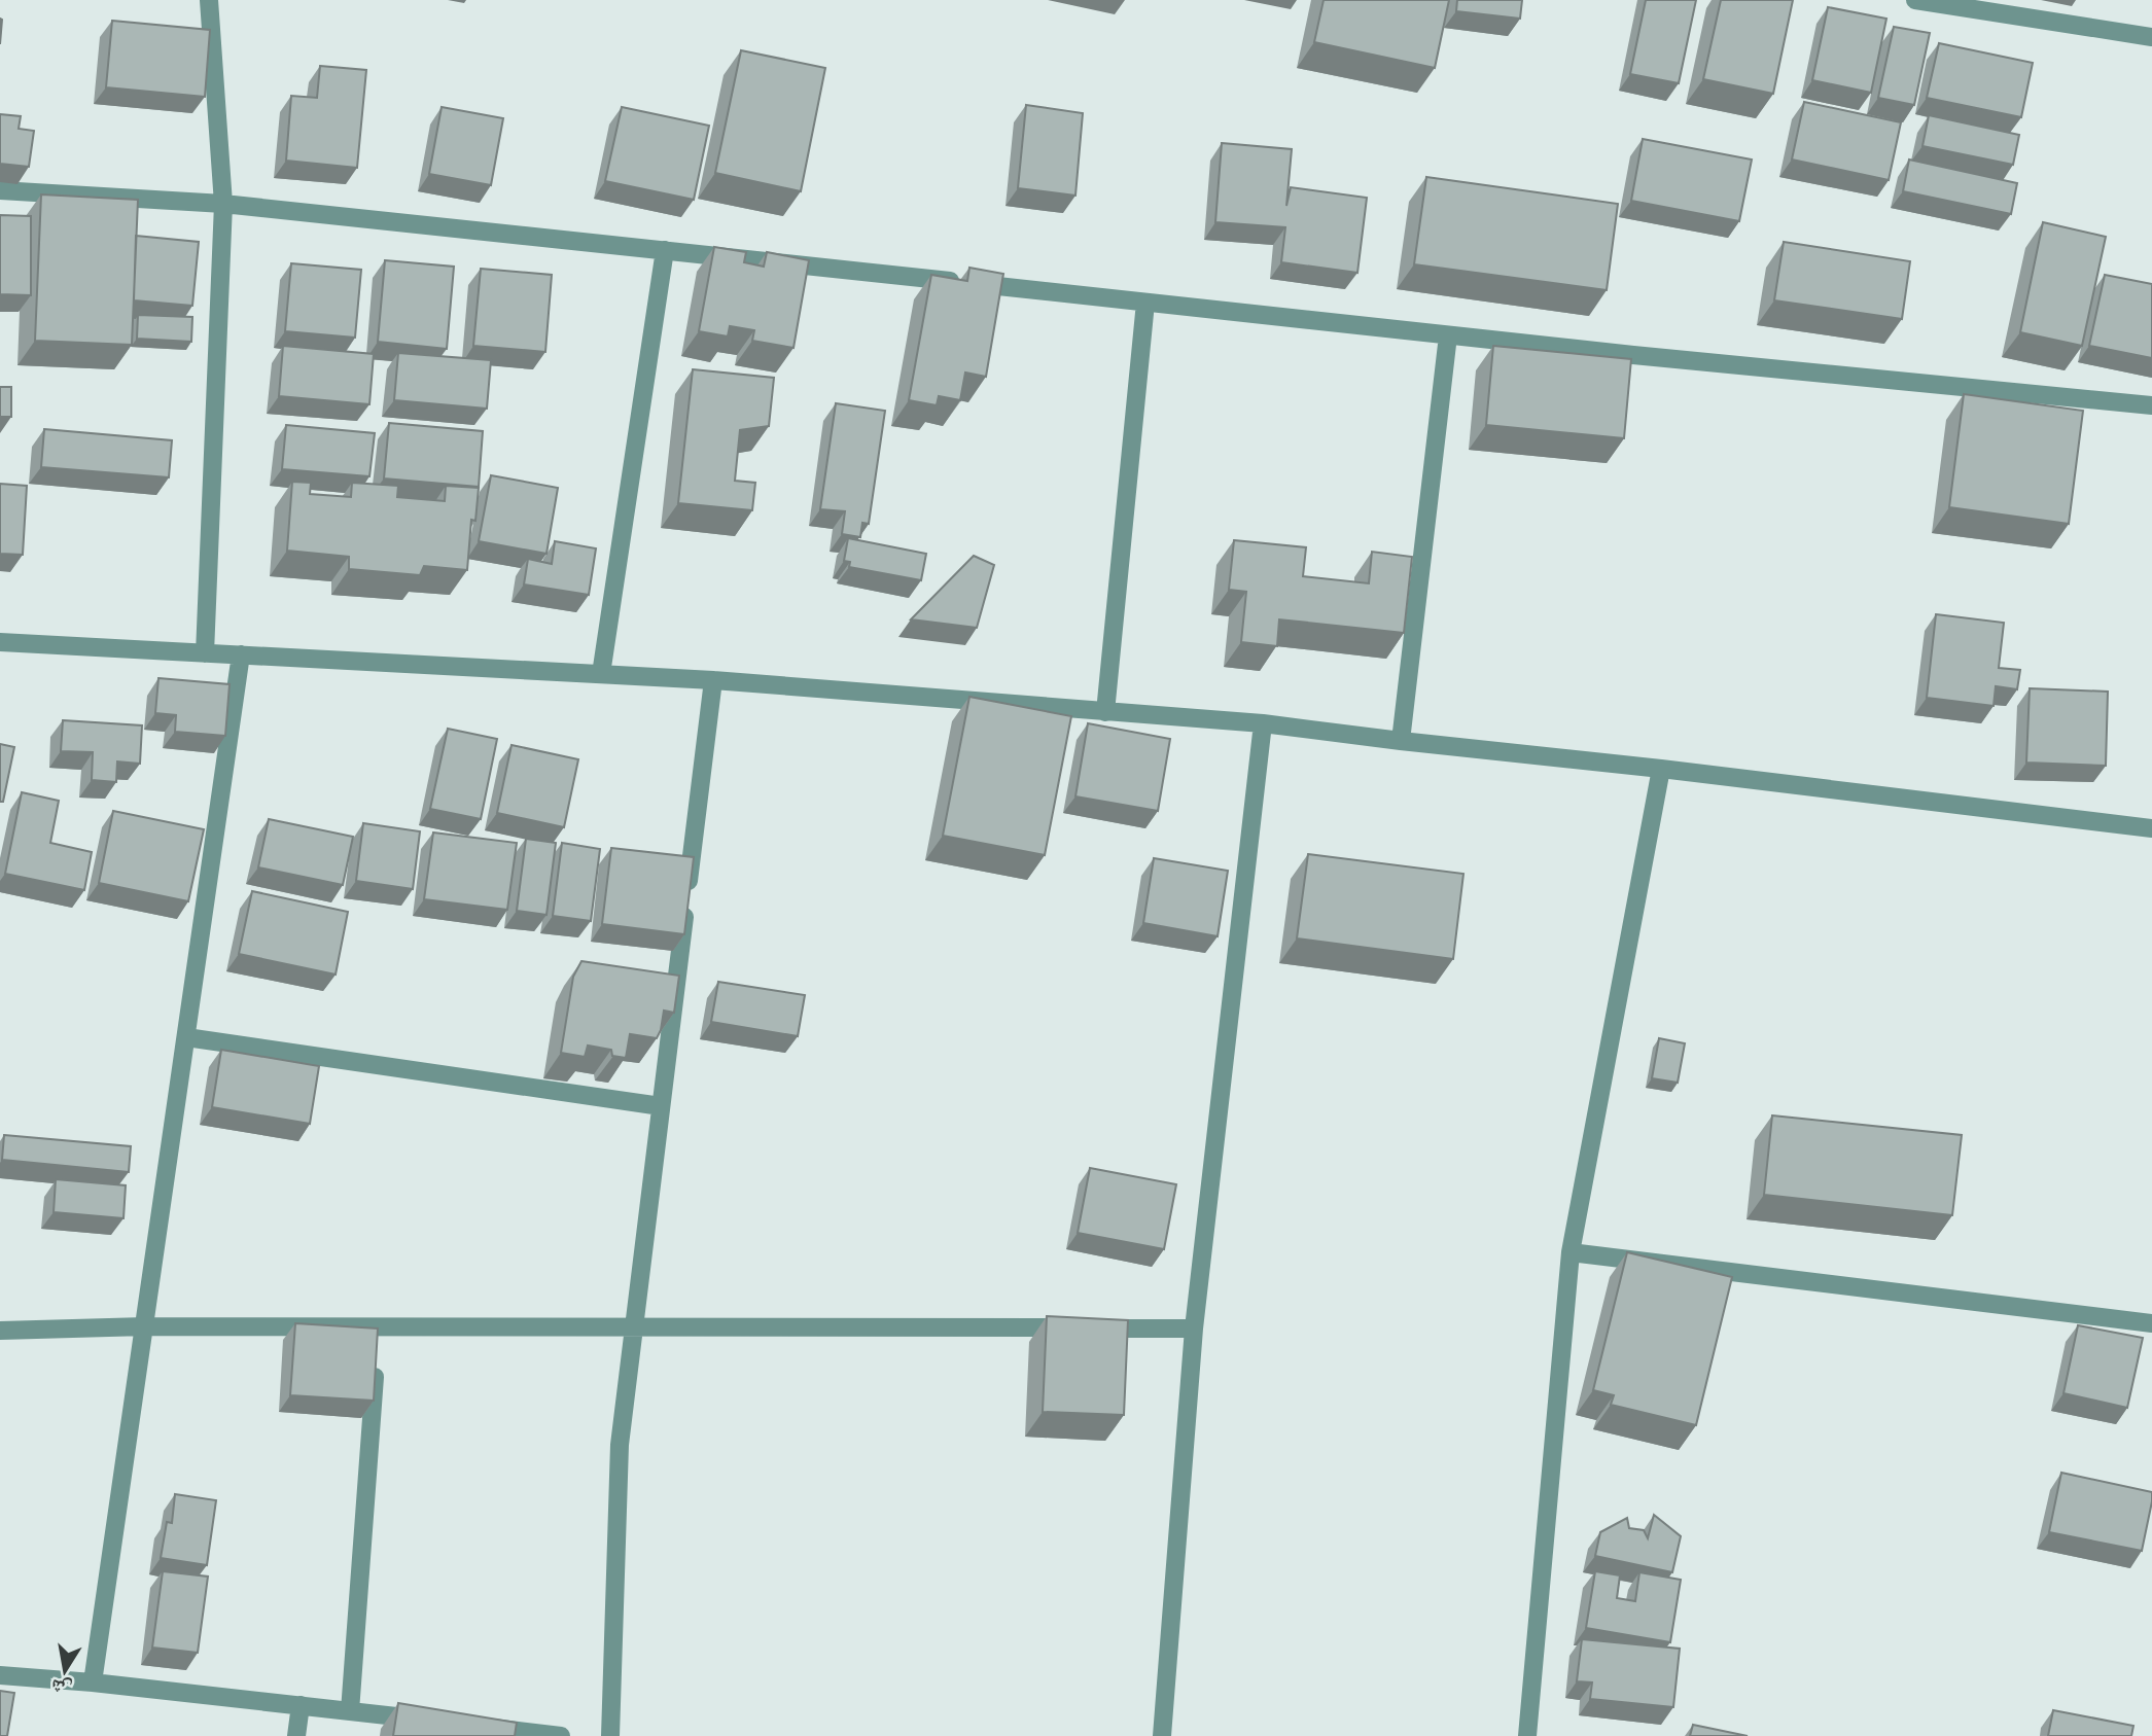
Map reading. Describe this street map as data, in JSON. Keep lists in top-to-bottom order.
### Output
{
  "north": "bottom"
}
